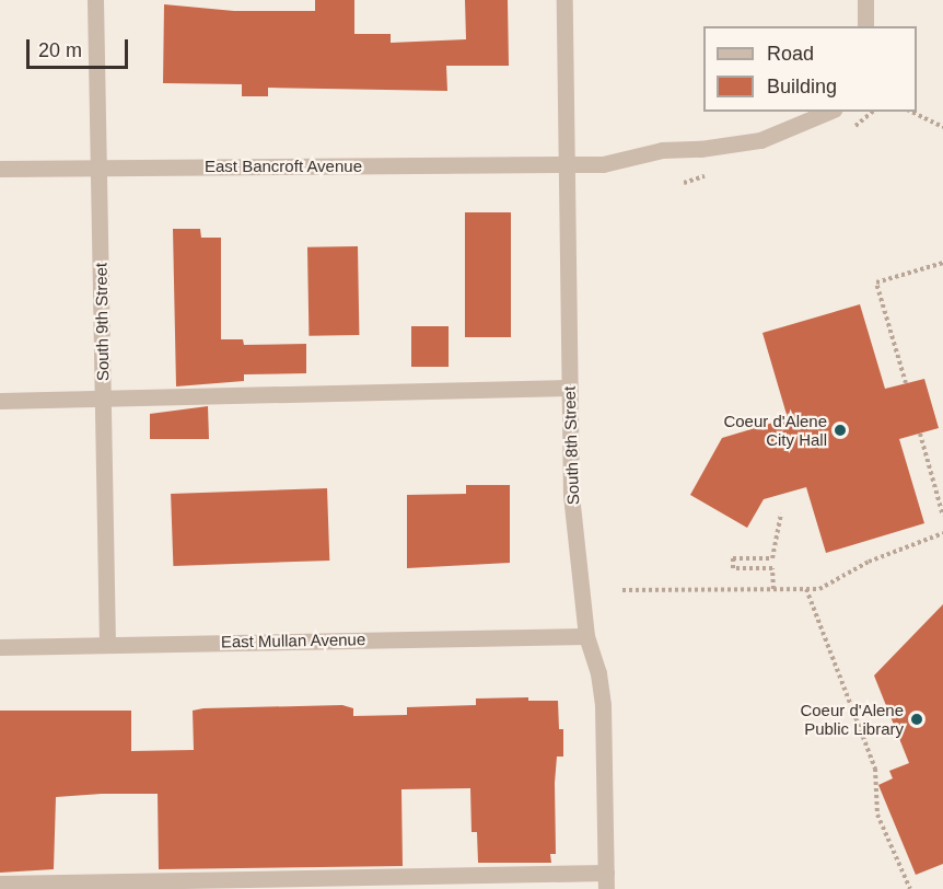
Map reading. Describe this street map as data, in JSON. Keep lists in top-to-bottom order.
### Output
{
  "streets": {
    "street": [
      "East Bancroft Avenue",
      "South 9th Street",
      "South 8th Street",
      "East Mullan Avenue"
    ]
  },
  "crossings": [
    ["East Bancroft Avenue", "South 9th Street"],
    ["East Bancroft Avenue", "South 8th Street"],
    ["South 9th Street", "East Mullan Avenue"],
    ["South 8th Street", "East Mullan Avenue"]
  ],
  "places": ["Coeur d'Alene City Hall", "Coeur d'Alene Public Library"],
  "legend": ["Road", "Building"],
  "scale_bar": "20 m"
}
